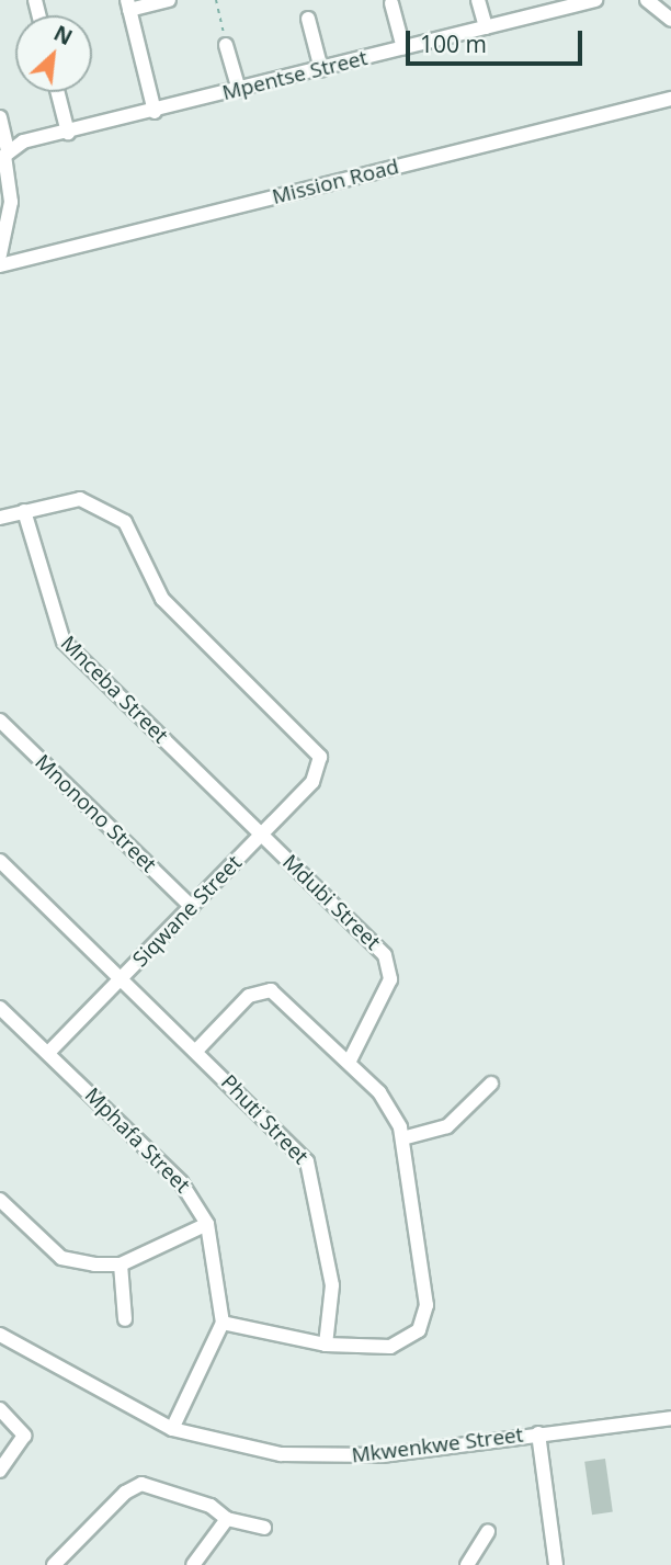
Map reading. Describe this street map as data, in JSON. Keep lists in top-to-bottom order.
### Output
{
  "streets": {
    "street": [
      "Mpentse Street",
      "Mission Road",
      "Mnceba Street",
      "Mnonono Street",
      "Mdubi Street",
      "Siqwane Street",
      "Phuti Street",
      "Mphafa Street",
      "Mkwenkwe Street"
    ]
  },
  "crossings": [
    ["Mnceba Street", "Mdubi Street"],
    ["Mnceba Street", "Siqwane Street"],
    ["Mnonono Street", "Siqwane Street"],
    ["Mdubi Street", "Siqwane Street"],
    ["Siqwane Street", "Phuti Street"],
    ["Siqwane Street", "Mphafa Street"]
  ],
  "scale_bar": "100 m",
  "north": "top right"
}
